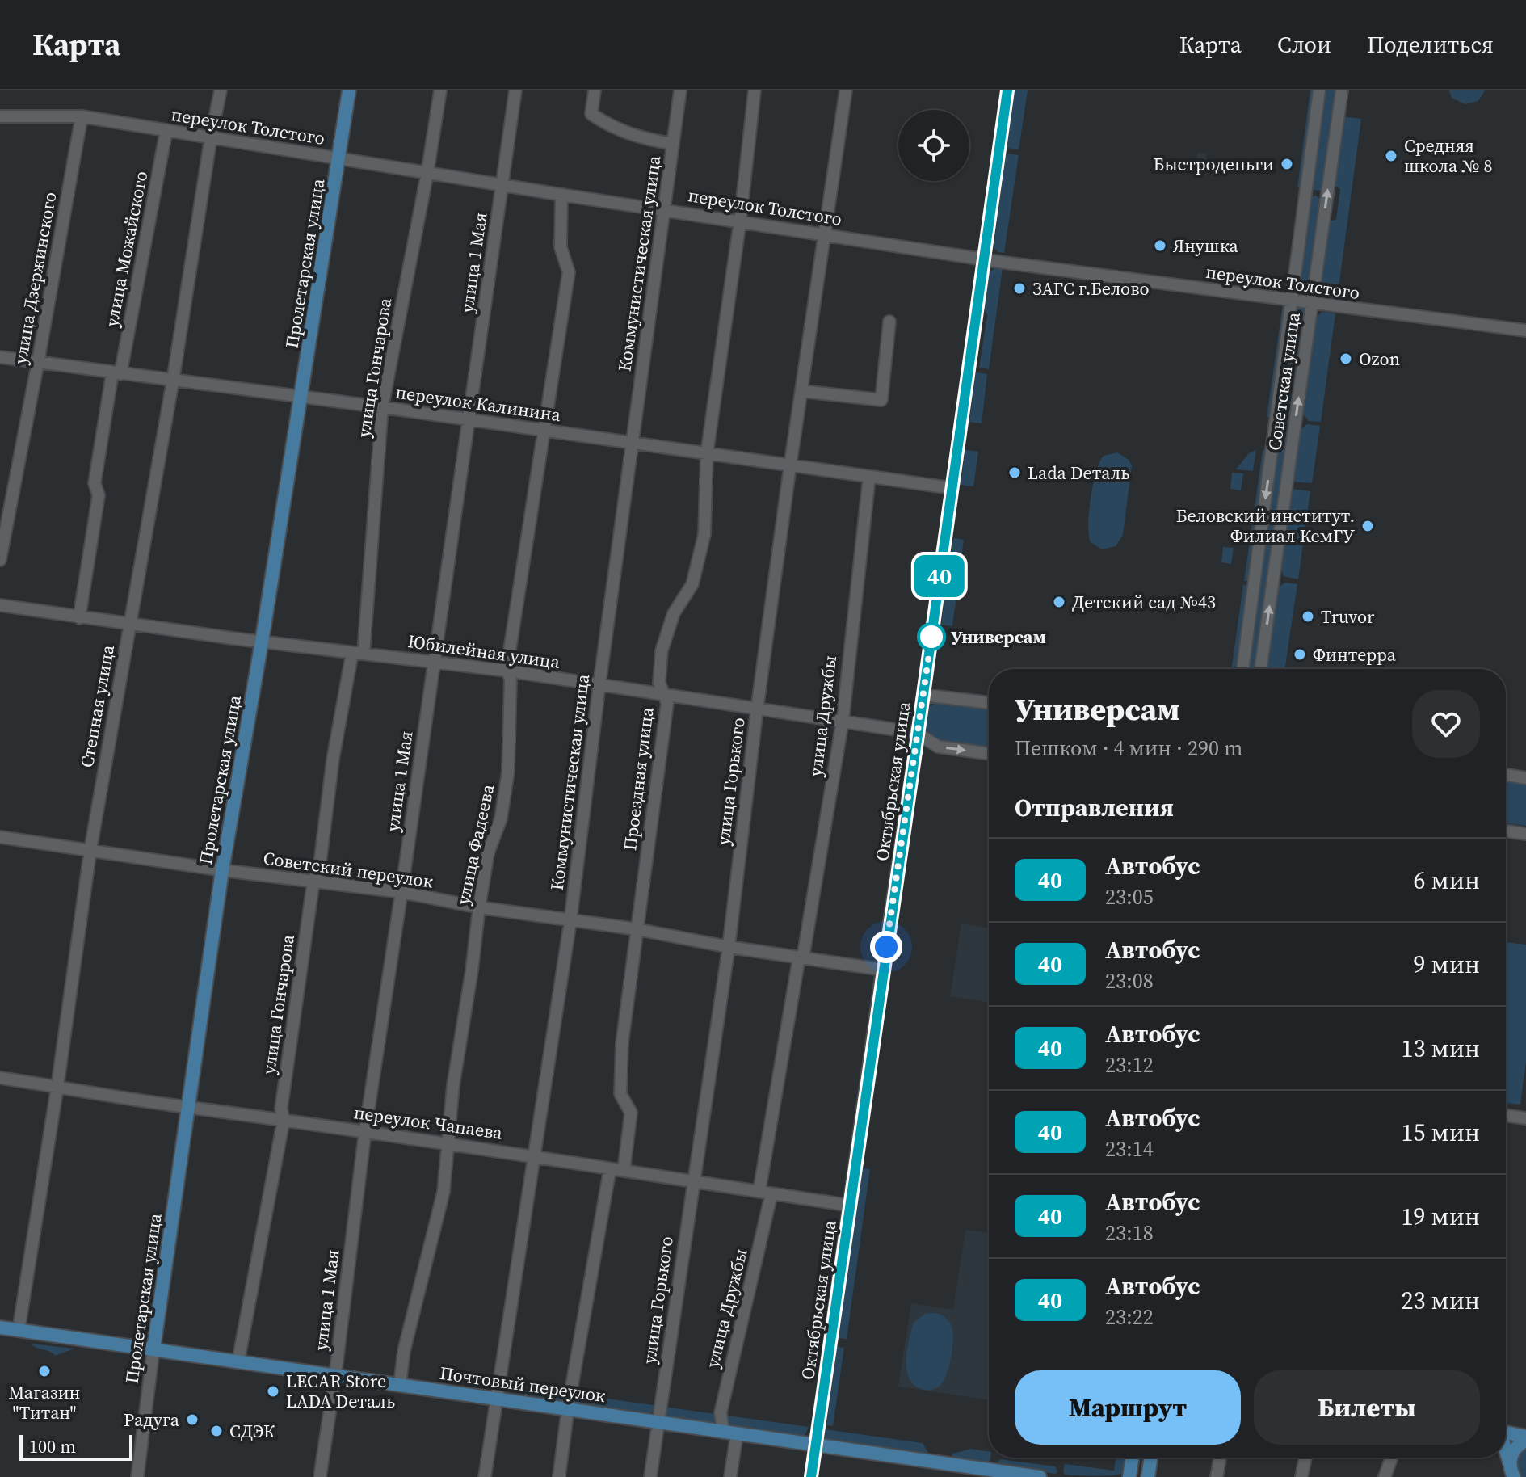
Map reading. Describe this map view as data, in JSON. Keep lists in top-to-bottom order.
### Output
{
  "streets": {
    "main road": ["Пролетарская улица", "Почтовый переулок"],
    "street": [
      "переулок Толстого",
      "улица Можайского",
      "улица 1 Мая",
      "Коммунистическая улица",
      "улица Дзержинского",
      "улица Гончарова",
      "Советская улица",
      "переулок Калинина",
      "Юбилейная улица",
      "Степная улица",
      "улица Дружбы",
      "Проездная улица",
      "улица Горького",
      "Октябрьская улица",
      "улица Фадеева",
      "Советский переулок",
      "переулок Чапаева"
    ]
  },
  "crossings": [
    ["переулок Толстого", "улица Можайского"],
    ["переулок Толстого", "улица 1 Мая"],
    ["переулок Толстого", "Пролетарская улица"],
    ["переулок Толстого", "Коммунистическая улица"],
    ["переулок Толстого", "улица Дзержинского"],
    ["переулок Толстого", "улица Гончарова"],
    ["переулок Толстого", "Советская улица"],
    ["переулок Толстого", "Степная улица"],
    ["переулок Толстого", "Проездная улица"],
    ["переулок Толстого", "улица Горького"],
    ["переулок Толстого", "Октябрьская улица"],
    ["переулок Толстого", "улица Фадеева"],
    ["улица Можайского", "переулок Калинина"],
    ["улица Можайского", "Юбилейная улица"],
    ["улица 1 Мая", "переулок Калинина"],
    ["улица 1 Мая", "Юбилейная улица"],
    ["улица 1 Мая", "Советский переулок"],
    ["улица 1 Мая", "переулок Чапаева"],
    ["улица 1 Мая", "Почтовый переулок"],
    ["Пролетарская улица", "переулок Калинина"],
    ["Пролетарская улица", "Юбилейная улица"],
    ["Пролетарская улица", "Советский переулок"],
    ["Пролетарская улица", "переулок Чапаева"],
    ["Пролетарская улица", "Почтовый переулок"],
    ["Коммунистическая улица", "переулок Калинина"],
    ["Коммунистическая улица", "Юбилейная улица"],
    ["Коммунистическая улица", "Советский переулок"],
    ["Коммунистическая улица", "переулок Чапаева"],
    ["Коммунистическая улица", "Почтовый переулок"],
    ["улица Дзержинского", "переулок Калинина"],
    ["улица Гончарова", "переулок Калинина"],
    ["улица Гончарова", "Юбилейная улица"],
    ["улица Гончарова", "Советский переулок"],
    ["улица Гончарова", "переулок Чапаева"],
    ["улица Гончарова", "Почтовый переулок"],
    ["переулок Калинина", "Степная улица"],
    ["переулок Калинина", "улица Дружбы"],
    ["переулок Калинина", "Проездная улица"],
    ["переулок Калинина", "улица Горького"],
    ["переулок Калинина", "Октябрьская улица"],
    ["переулок Калинина", "улица Фадеева"],
    ["Юбилейная улица", "Степная улица"],
    ["Юбилейная улица", "улица Дружбы"],
    ["Юбилейная улица", "Проездная улица"],
    ["Юбилейная улица", "улица Горького"],
    ["Юбилейная улица", "Октябрьская улица"],
    ["Юбилейная улица", "улица Фадеева"],
    ["Степная улица", "Советский переулок"],
    ["Степная улица", "переулок Чапаева"],
    ["Степная улица", "Почтовый переулок"],
    ["улица Дружбы", "Советский переулок"],
    ["улица Дружбы", "переулок Чапаева"],
    ["улица Дружбы", "Почтовый переулок"],
    ["Проездная улица", "Советский переулок"],
    ["Проездная улица", "переулок Чапаева"],
    ["улица Горького", "Советский переулок"],
    ["улица Горького", "переулок Чапаева"],
    ["улица Горького", "Почтовый переулок"],
    ["Октябрьская улица", "Советский переулок"],
    ["Октябрьская улица", "переулок Чапаева"],
    ["Октябрьская улица", "Почтовый переулок"],
    ["улица Фадеева", "Советский переулок"],
    ["улица Фадеева", "переулок Чапаева"],
    ["улица Фадеева", "Почтовый переулок"]
  ],
  "places": [
    "Средняя школа № 8",
    "Быстроденьги",
    "Янушка",
    "ЗАГС г.Белово",
    "Ozon",
    "Lada Dеталь",
    "Беловский институт. Филиал КемГУ",
    "Детский сад №43",
    "Truvor",
    "Универсам",
    "Финтерра",
    "Магазин \"Титан\"",
    "LECAR Store LADA Dеталь",
    "Радуга",
    "СДЭК"
  ],
  "lines": ["bus line 40"],
  "scale_bar": "100 m",
  "page": {
    "header": "Карта",
    "nav": ["Карта", "Слои", "Поделиться"],
    "on_map": "40",
    "heading": [
      ["Универсам", "Пешком · 4 мин · 290 m"],
      "Отправления"
    ],
    "list": [
      {
        "mark": "40",
        "name": "Автобус",
        "note": "23:05",
        "value": "6 мин"
      },
      {
        "mark": "40",
        "name": "Автобус",
        "note": "23:08",
        "value": "9 мин"
      },
      {
        "mark": "40",
        "name": "Автобус",
        "note": "23:12",
        "value": "13 мин"
      },
      {
        "mark": "40",
        "name": "Автобус",
        "note": "23:14",
        "value": "15 мин"
      },
      {
        "mark": "40",
        "name": "Автобус",
        "note": "23:18",
        "value": "19 мин"
      },
      {
        "mark": "40",
        "name": "Автобус",
        "note": "23:22",
        "value": "23 мин"
      }
    ],
    "buttons": ["Маршрут", "Билеты"],
    "scale": "100 m"
  }
}
